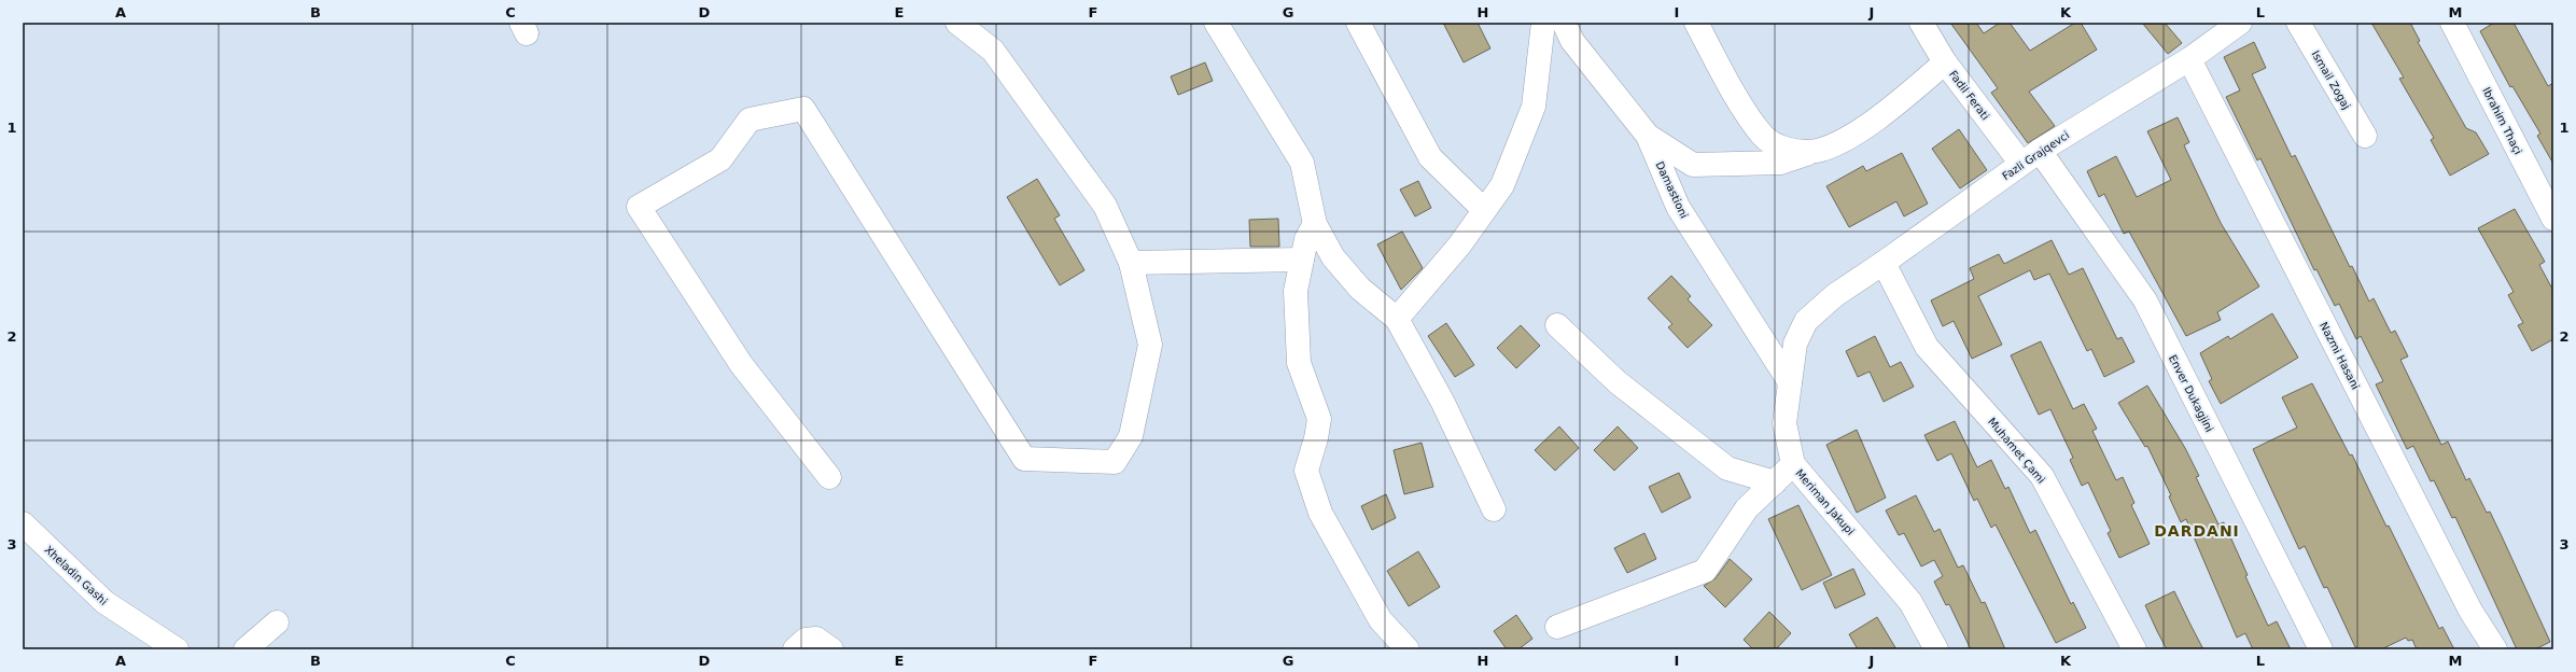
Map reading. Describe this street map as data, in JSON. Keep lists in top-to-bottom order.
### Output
{
  "streets": {
    "street": [
      "Ismail Zogaj",
      "Fadil Ferati",
      "Ibrahim Thaçi",
      "Fazli Grajqevci",
      "Damastioni",
      "Nazmi Hasani",
      "Enver Dukagjini",
      "Muhamet Çami",
      "Meriman Jakupi",
      "Xheladin Gashi"
    ]
  },
  "crossings": [
    ["Fadil Ferati", "Fazli Grajqevci"],
    ["Fadil Ferati", "Enver Dukagjini"],
    ["Fazli Grajqevci", "Nazmi Hasani"],
    ["Fazli Grajqevci", "Enver Dukagjini"],
    ["Fazli Grajqevci", "Muhamet Çami"],
    ["Fazli Grajqevci", "Meriman Jakupi"],
    ["Damastioni", "Meriman Jakupi"]
  ],
  "districts": ["DARDANI"],
  "grid": {
    "columns": [
      "A",
      "B",
      "C",
      "D",
      "E",
      "F",
      "G",
      "H",
      "I",
      "J",
      "K",
      "L",
      "M"
    ],
    "rows": ["1", "2", "3"]
  }
}
